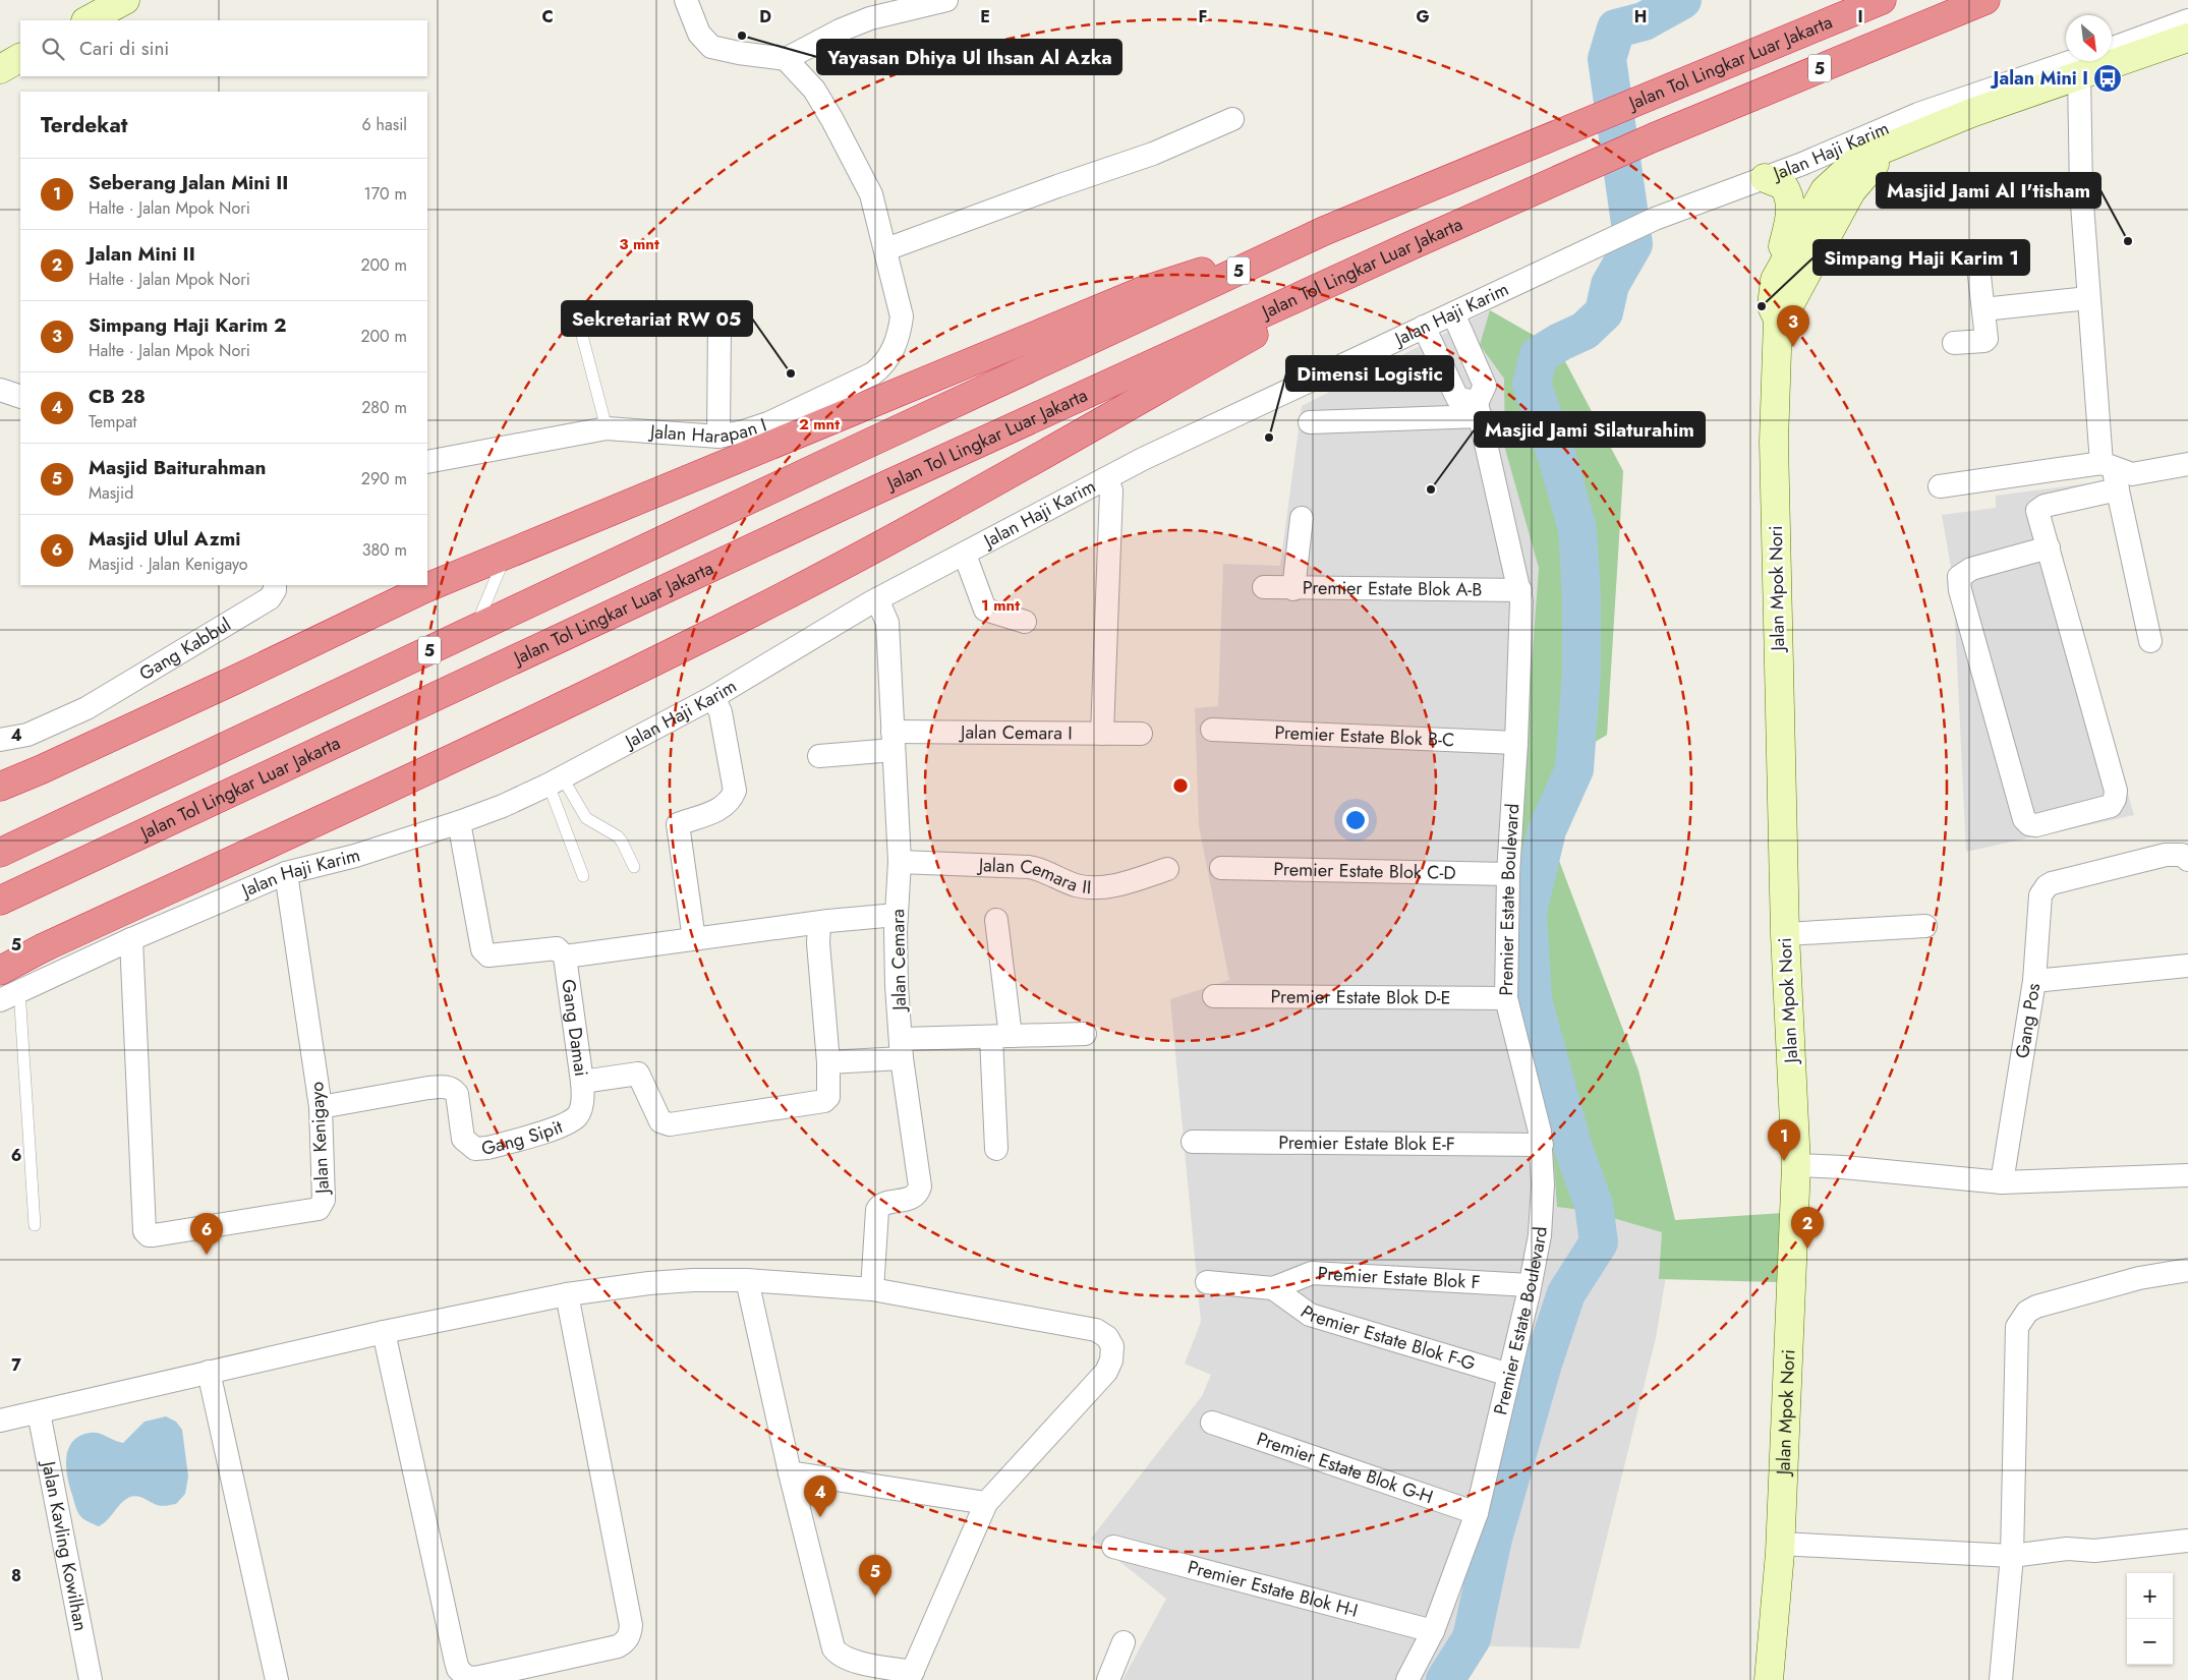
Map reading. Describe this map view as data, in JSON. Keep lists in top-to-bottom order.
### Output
{
  "streets": {
    "highway": ["Jalan Tol Lingkar Luar Jakarta", "5"],
    "main road": ["Jalan Mpok Nori"],
    "street": [
      "Jalan Haji Karim",
      "Jalan Harapan I",
      "Premier Estate Blok A-B",
      "Gang Kabbul",
      "Jalan Cemara I",
      "Premier Estate Blok B-C",
      "Premier Estate Blok C-D",
      "Jalan Cemara II",
      "Premier Estate Boulevard",
      "Jalan Cemara",
      "Premier Estate Blok D-E",
      "Gang Pos",
      "Gang Damai",
      "Gang Sipit",
      "Jalan Kenigayo",
      "Premier Estate Blok E-F",
      "Premier Estate Blok F",
      "Premier Estate Blok F-G",
      "Premier Estate Blok G-H",
      "Jalan Kavling Kowilhan",
      "Premier Estate Blok H-I"
    ]
  },
  "crossings": [
    ["Jalan Haji Karim", "Jalan Cemara"],
    ["Jalan Haji Karim", "Gang Damai"],
    ["Jalan Haji Karim", "Jalan Kenigayo"],
    ["Premier Estate Blok A-B", "Premier Estate Boulevard"],
    ["Jalan Cemara I", "Jalan Cemara"],
    ["Premier Estate Blok B-C", "Premier Estate Boulevard"],
    ["Premier Estate Blok C-D", "Premier Estate Boulevard"],
    ["Jalan Cemara II", "Jalan Cemara"],
    ["Premier Estate Boulevard", "Premier Estate Blok D-E"],
    ["Premier Estate Boulevard", "Premier Estate Blok E-F"],
    ["Premier Estate Boulevard", "Premier Estate Blok F"],
    ["Premier Estate Boulevard", "Premier Estate Blok F-G"],
    ["Premier Estate Boulevard", "Premier Estate Blok G-H"],
    ["Premier Estate Boulevard", "Premier Estate Blok H-I"],
    ["Gang Damai", "Gang Sipit"],
    ["Gang Sipit", "Jalan Kenigayo"],
    ["Premier Estate Blok F", "Premier Estate Blok F-G"]
  ],
  "places": {
    "other": [
      "Yayasan Dhiya Ul Ihsan Al Azka",
      "Masjid Jami Al I'tisham",
      "Simpang Haji Karim 1",
      "Sekretariat RW 05",
      "Dimensi Logistic",
      "Masjid Jami Silaturahim"
    ],
    "bus stop": ["Jalan Mini I"]
  },
  "north": "bottom right",
  "page": {
    "search": "Cari di sini",
    "heading": ["Terdekat", "6 hasil"],
    "list": [
      {
        "mark": "1",
        "name": "Seberang Jalan Mini II",
        "note": "Halte · Jalan Mpok Nori",
        "value": "170 m"
      },
      {
        "mark": "2",
        "name": "Jalan Mini II",
        "note": "Halte · Jalan Mpok Nori",
        "value": "200 m"
      },
      {
        "mark": "3",
        "name": "Simpang Haji Karim 2",
        "note": "Halte · Jalan Mpok Nori",
        "value": "200 m"
      },
      {
        "mark": "4",
        "name": "CB 28",
        "note": "Tempat",
        "value": "280 m"
      },
      {
        "mark": "5",
        "name": "Masjid Baiturahman",
        "note": "Masjid",
        "value": "290 m"
      },
      {
        "mark": "6",
        "name": "Masjid Ulul Azmi",
        "note": "Masjid · Jalan Kenigayo",
        "value": "380 m"
      }
    ],
    "pins": [
      "3",
      "1",
      "2",
      "6",
      "4",
      "5"
    ],
    "map_buttons": ["+", "−"]
  },
  "grid": {
    "columns": [
      "C",
      "D",
      "E",
      "F",
      "G",
      "H",
      "I"
    ],
    "rows": [
      "4",
      "5",
      "6",
      "7",
      "8"
    ]
  },
  "rings": ["3 mnt", "2 mnt", "1 mnt"]
}
